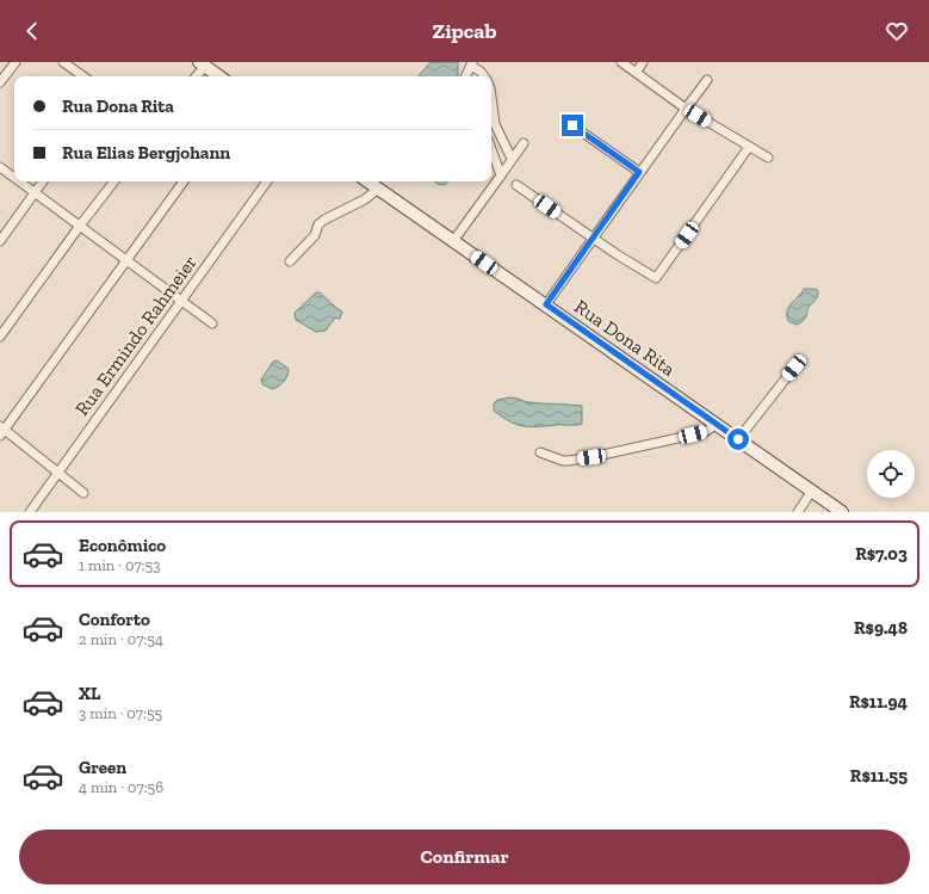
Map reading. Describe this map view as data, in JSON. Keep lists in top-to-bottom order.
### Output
{
  "streets": {
    "main road": ["Rua Dona Rita"],
    "street": ["Rua Ermindo Rahmeier"]
  },
  "page": {
    "header": "Zipcab",
    "banner": ["Rua Dona Rita", "Rua Elias Bergjohann"],
    "list": [
      {
        "name": "Econômico",
        "note": "1 min · 07:53",
        "value": "R$7.03"
      },
      {
        "name": "Conforto",
        "note": "2 min · 07:54",
        "value": "R$9.48"
      },
      {
        "name": "XL",
        "note": "3 min · 07:55",
        "value": "R$11.94"
      },
      {
        "name": "Green",
        "note": "4 min · 07:56",
        "value": "R$11.55"
      }
    ],
    "buttons": "Confirmar"
  }
}
